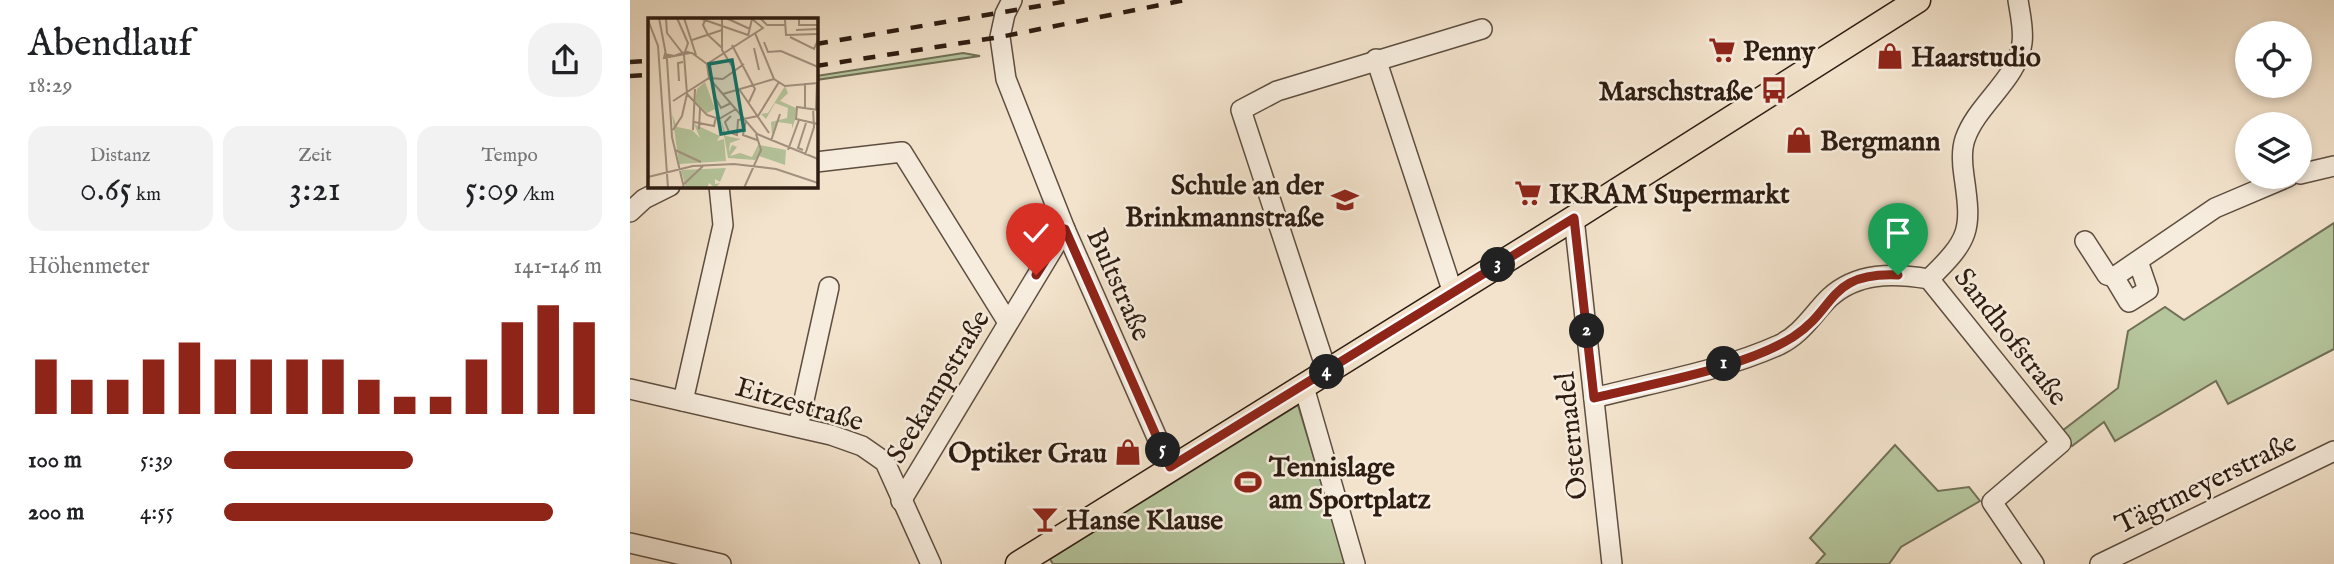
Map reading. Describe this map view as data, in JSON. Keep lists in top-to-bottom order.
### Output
{
  "streets": {
    "street": [
      "Bultstraße",
      "Sandhofstraße",
      "Seekampstraße",
      "Eitzestraße",
      "Osternadel",
      "Tägtmeyerstraße"
    ]
  },
  "crossings": [
    ["Bultstraße", "Seekampstraße"],
    ["Seekampstraße", "Eitzestraße"]
  ],
  "places": {
    "supermarket": ["Penny", "IKRAM Supermarkt"],
    "shop": ["Haarstudio", "Bergmann", "Optiker Grau"],
    "bus stop": ["Marschstraße"],
    "school or university": ["Schule an der Brinkmannstraße"],
    "sports": ["Tennislage am Sportplatz"],
    "bar": ["Hanse Klause"]
  },
  "page": {
    "heading": ["Abendlauf", "18:29"],
    "stats": [
      ["Distanz", "0.65 km"],
      ["Zeit", "3:21"],
      ["Tempo", "5:09 /km"]
    ],
    "chart": ["Höhenmeter", "141–146 m"],
    "pins": [
      "3",
      "2",
      "1",
      "4",
      "5"
    ],
    "list": [
      {
        "name": "100 m",
        "note": "5:39"
      },
      {
        "name": "200 m",
        "note": "4:55"
      }
    ]
  }
}
